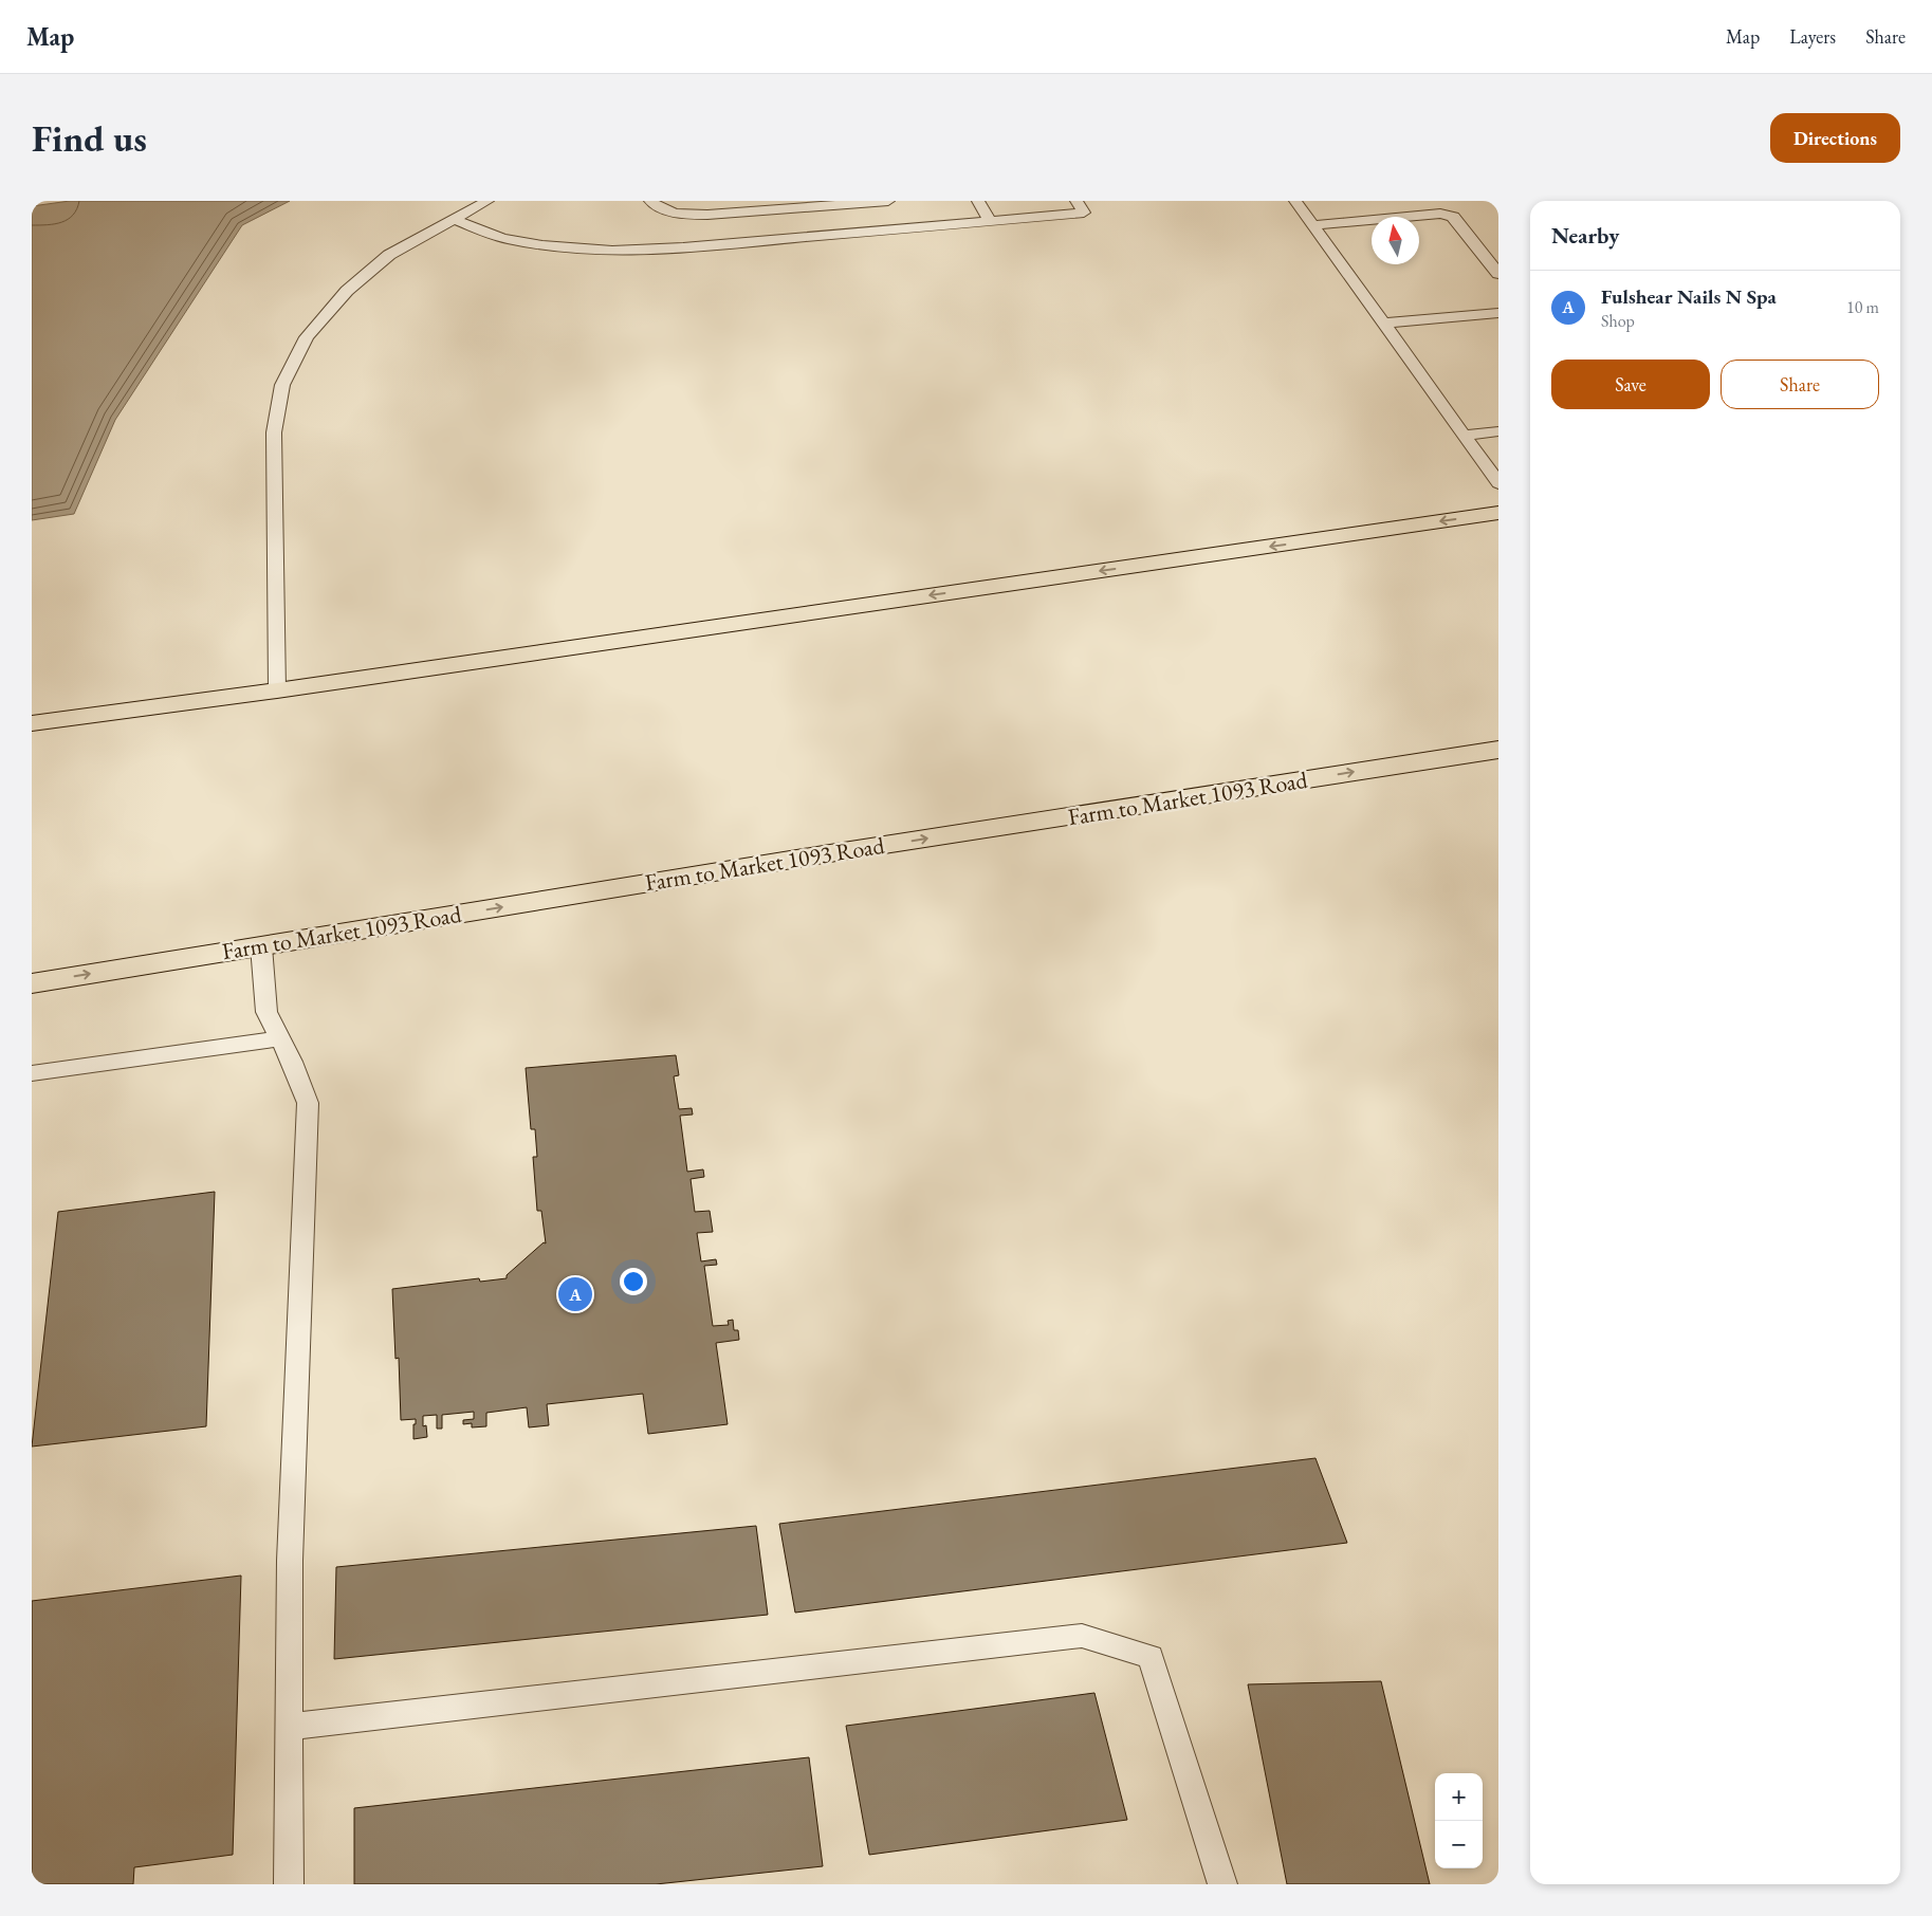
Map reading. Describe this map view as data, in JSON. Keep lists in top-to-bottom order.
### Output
{
  "streets": {
    "main road": ["Farm to Market 1093 Road"]
  },
  "north": "top",
  "page": {
    "header": "Map",
    "nav": ["Map", "Layers", "Share"],
    "buttons": [
      "Directions",
      ["Save", "Share"]
    ],
    "title": "Find us",
    "heading": "Nearby",
    "list": [
      {
        "mark": "A",
        "name": "Fulshear Nails N Spa",
        "note": "Shop",
        "value": "10 m"
      }
    ],
    "pins": "A",
    "map_buttons": ["+", "−"]
  }
}
